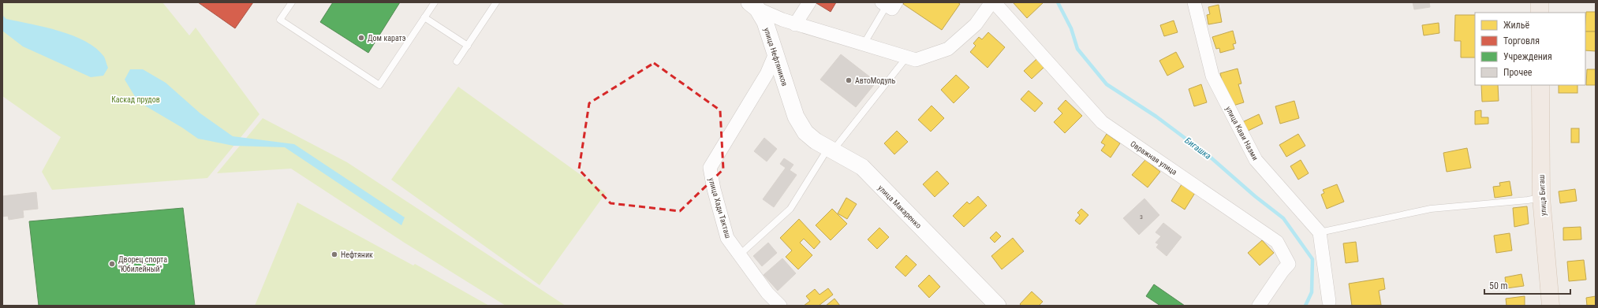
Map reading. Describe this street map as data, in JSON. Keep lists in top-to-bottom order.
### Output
{
  "streets": {
    "main road": ["улица Бигаш"],
    "street": [
      "улица Нефтяников",
      "улица Кави Назми",
      "Овражная улица",
      "улица Макаренко",
      "улица Хади Такташ"
    ]
  },
  "crossings": [
    ["улица Нефтяников", "улица Макаренко"],
    ["улица Нефтяников", "улица Хади Такташ"]
  ],
  "water": ["Бигашка"],
  "parks": ["Каскад прудов"],
  "places": [
    "Дом каратэ",
    "АвтоМодуль",
    "Нефтяник",
    "Дворец спорта \"Юбилейный\""
  ],
  "house_numbers": ["3"],
  "legend": [
    "Жильё",
    "Торговля",
    "Учреждения",
    "Прочее"
  ],
  "scale_bar": "50 m"
}
